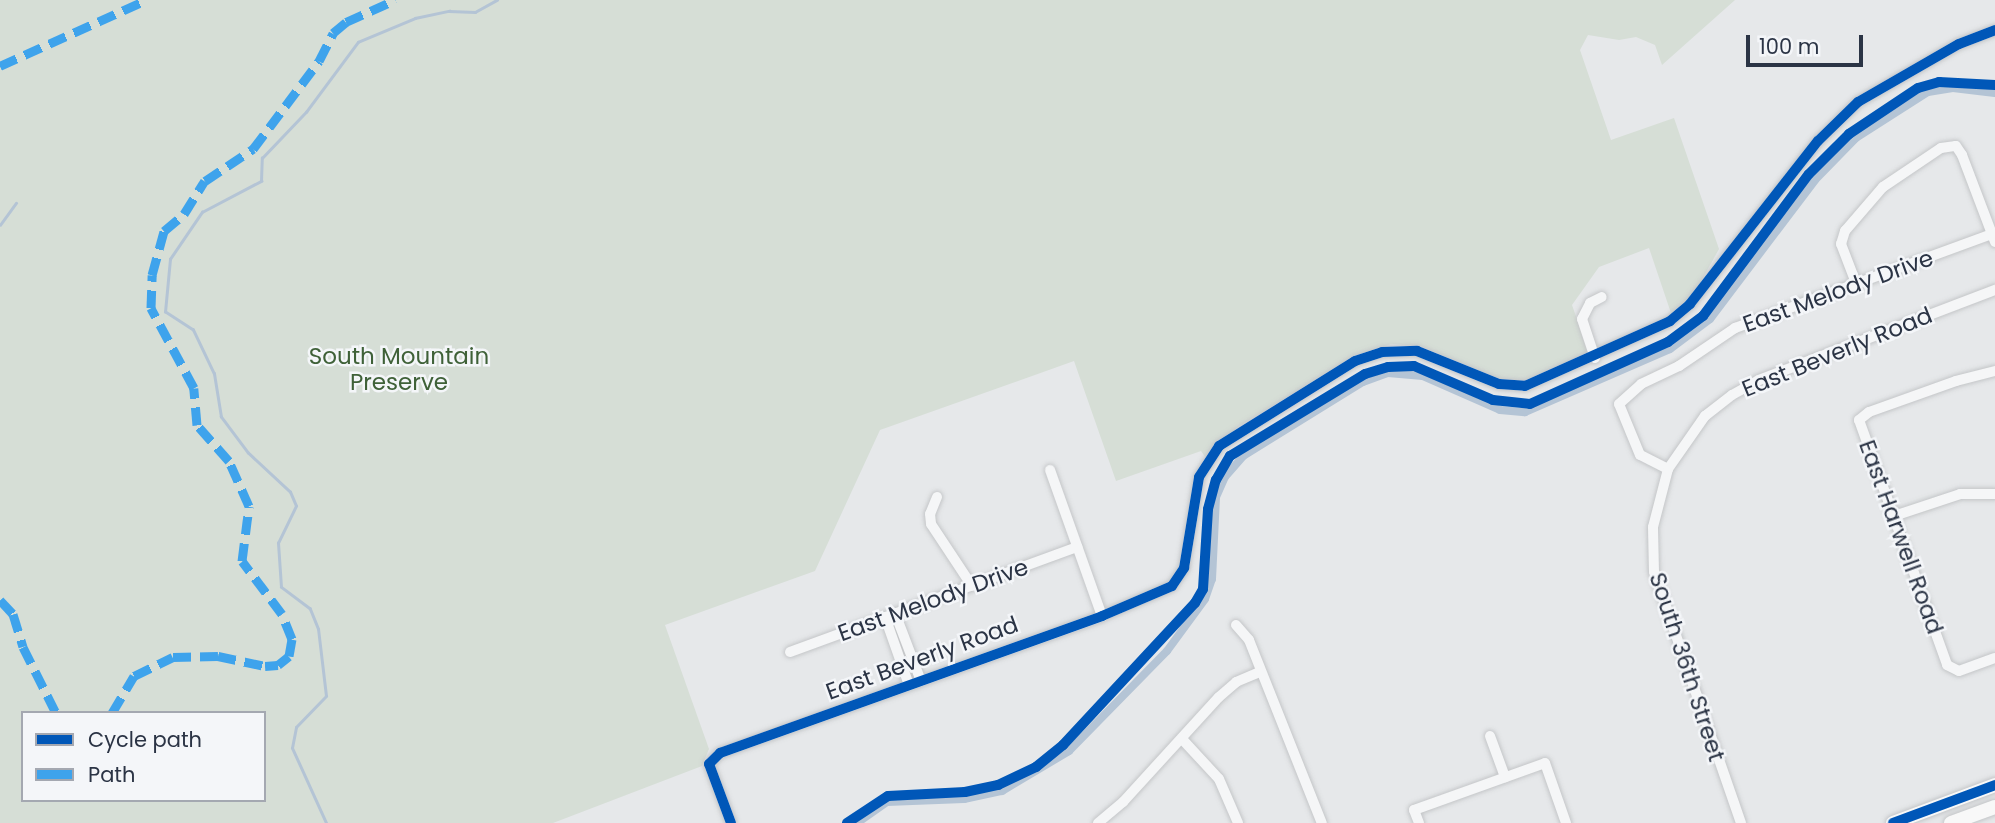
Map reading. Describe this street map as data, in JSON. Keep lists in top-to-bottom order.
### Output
{
  "streets": {
    "street": [
      "East Melody Drive",
      "East Beverly Road",
      "East Harwell Road",
      "South 36th Street"
    ]
  },
  "crossings": [
    ["East Melody Drive", "East Beverly Road"],
    ["East Melody Drive", "South 36th Street"],
    ["East Beverly Road", "South 36th Street"]
  ],
  "parks": ["South Mountain Preserve"],
  "legend": ["Cycle path", "Path"],
  "scale_bar": "100 m"
}
